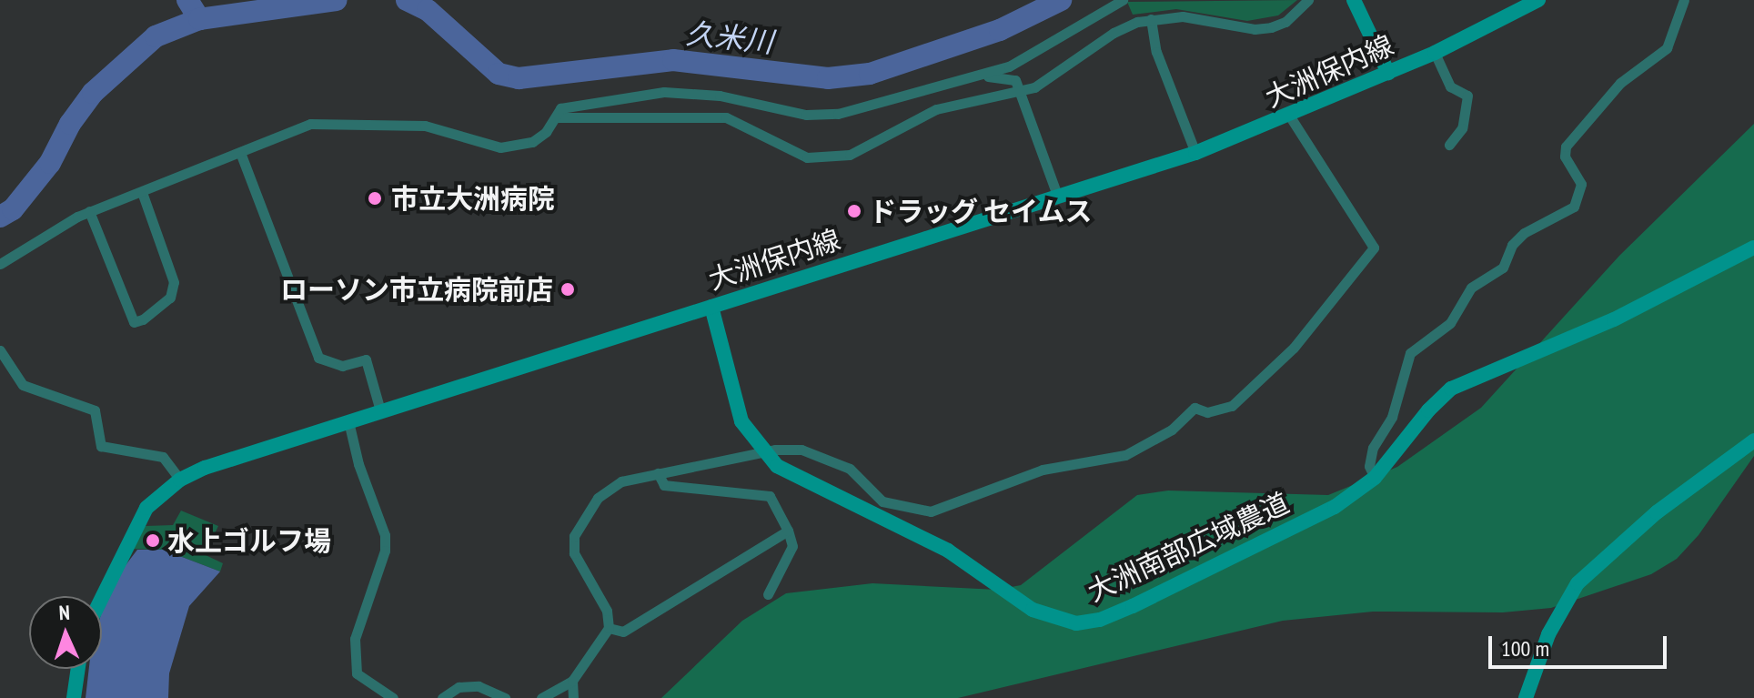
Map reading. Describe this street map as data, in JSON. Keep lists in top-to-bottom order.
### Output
{
  "streets": {
    "street": ["大洲保内線", "大洲南部広域農道"]
  },
  "crossings": [
    ["大洲保内線", "大洲南部広域農道"]
  ],
  "water": ["久米川"],
  "places": [
    "市立大洲病院",
    "ドラッグ セイムス",
    "ローソン市立病院前店",
    "水上ゴルフ場"
  ],
  "scale_bar": "100 m",
  "north": "top"
}
